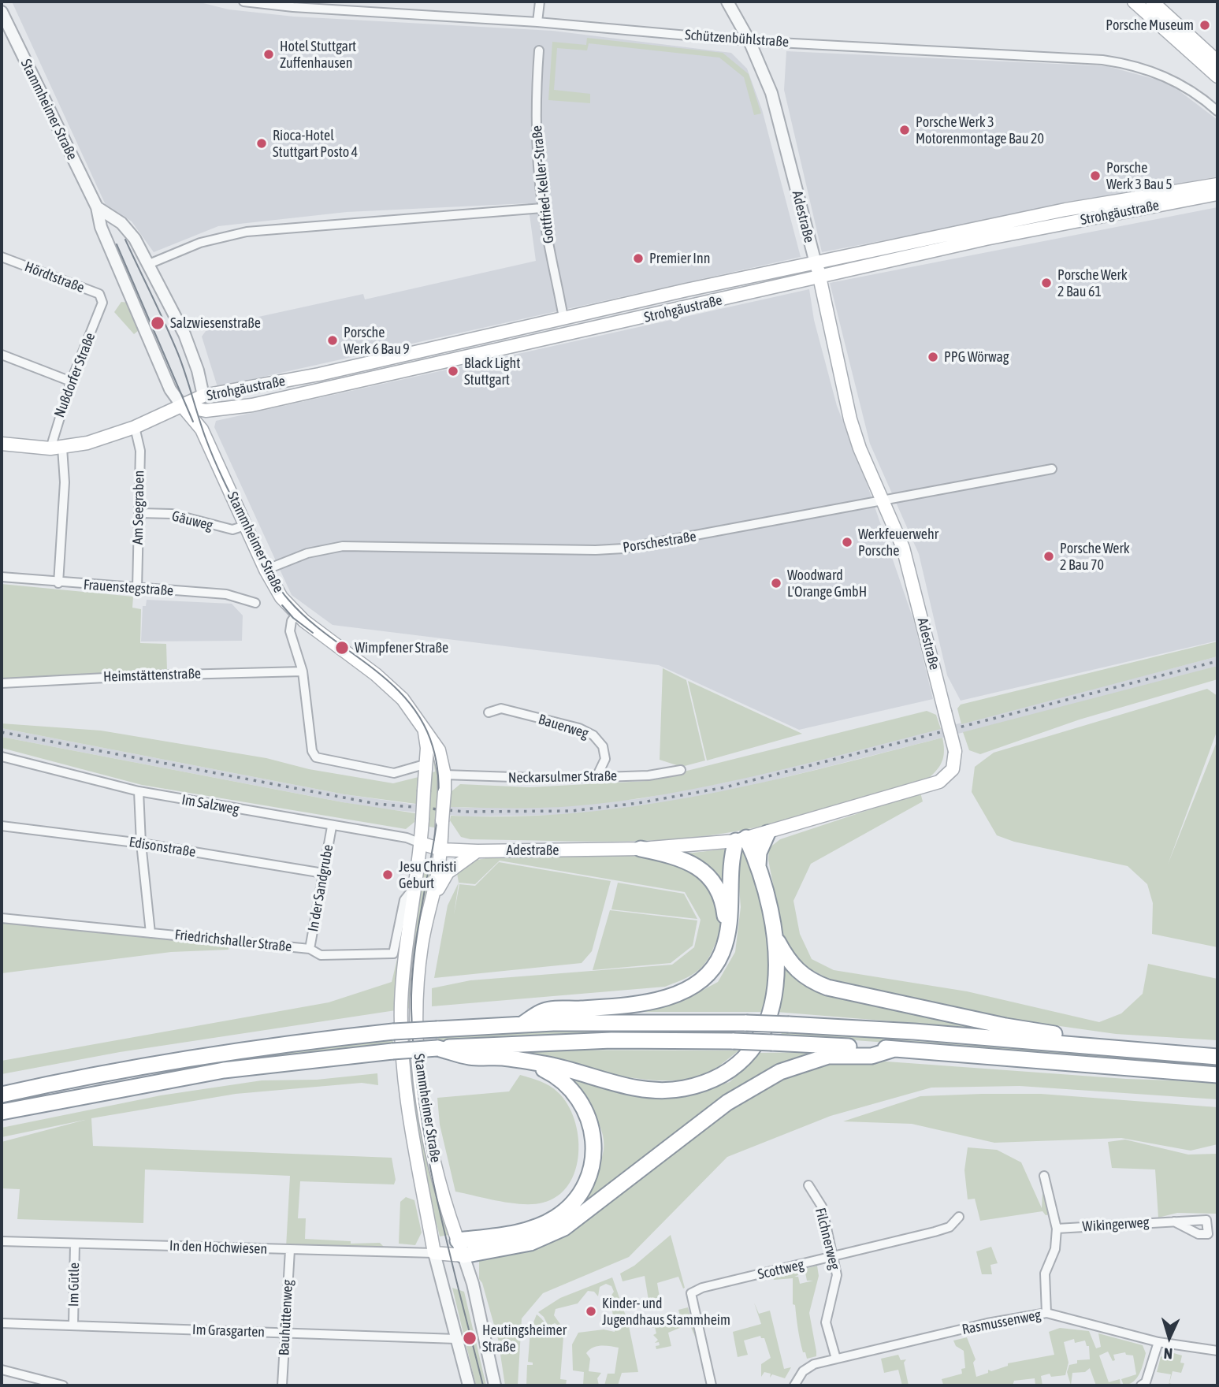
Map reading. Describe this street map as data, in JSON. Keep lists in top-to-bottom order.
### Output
{
  "streets": {
    "main road": ["Stammheimer Straße", "Strohgäustraße", "Adestraße"],
    "street": [
      "Schützenbühlstraße",
      "Gottfried-Keller-Straße",
      "Hördtstraße",
      "Nußdorfer Straße",
      "Am Seegraben",
      "Gäuweg",
      "Porschestraße",
      "Frauenstegstraße",
      "Heimstättenstraße",
      "Bauerweg",
      "Neckarsulmer Straße",
      "Im Salzweg",
      "Edisonstraße",
      "In der Sandgrube",
      "Friedrichshaller Straße",
      "Wikingerweg",
      "Filchnerweg",
      "In den Hochwiesen",
      "Scottweg",
      "Im Gütle",
      "Bauhüttenweg",
      "Rasmussenweg",
      "Im Grasgarten"
    ]
  },
  "crossings": [
    ["Schützenbühlstraße", "Adestraße"],
    ["Stammheimer Straße", "Strohgäustraße"],
    ["Stammheimer Straße", "Adestraße"],
    ["Stammheimer Straße", "Gäuweg"],
    ["Stammheimer Straße", "Porschestraße"],
    ["Stammheimer Straße", "Neckarsulmer Straße"],
    ["Stammheimer Straße", "Im Salzweg"],
    ["Stammheimer Straße", "Friedrichshaller Straße"],
    ["Stammheimer Straße", "In den Hochwiesen"],
    ["Stammheimer Straße", "Im Grasgarten"],
    ["Gottfried-Keller-Straße", "Strohgäustraße"],
    ["Strohgäustraße", "Adestraße"],
    ["Adestraße", "Porschestraße"],
    ["Adestraße", "Im Salzweg"],
    ["Hördtstraße", "Nußdorfer Straße"],
    ["Am Seegraben", "Gäuweg"],
    ["Am Seegraben", "Frauenstegstraße"],
    ["Bauerweg", "Neckarsulmer Straße"],
    ["Im Salzweg", "In der Sandgrube"],
    ["Edisonstraße", "In der Sandgrube"],
    ["In der Sandgrube", "Friedrichshaller Straße"],
    ["Filchnerweg", "Scottweg"],
    ["Filchnerweg", "Rasmussenweg"],
    ["In den Hochwiesen", "Im Gütle"],
    ["In den Hochwiesen", "Bauhüttenweg"],
    ["Im Gütle", "Im Grasgarten"],
    ["Bauhüttenweg", "Im Grasgarten"]
  ],
  "places": [
    "Porsche Museum",
    "Hotel Stuttgart Zuffenhausen",
    "Porsche Werk 3 Motorenmontage Bau 20",
    "Rioca-Hotel Stuttgart Posto 4",
    "Porsche Werk 3 Bau 5",
    "Premier Inn",
    "Porsche Werk 2 Bau 61",
    "Salzwiesenstraße",
    "Porsche Werk 6 Bau 9",
    "PPG Wörwag",
    "Black Light Stuttgart",
    "Werkfeuerwehr Porsche",
    "Porsche Werk 2 Bau 70",
    "Woodward L'Orange GmbH",
    "Wimpfener Straße",
    "Jesu Christi Geburt",
    "Kinder- und Jugendhaus Stammheim",
    "Heutingsheimer Straße"
  ],
  "north": "bottom"
}
